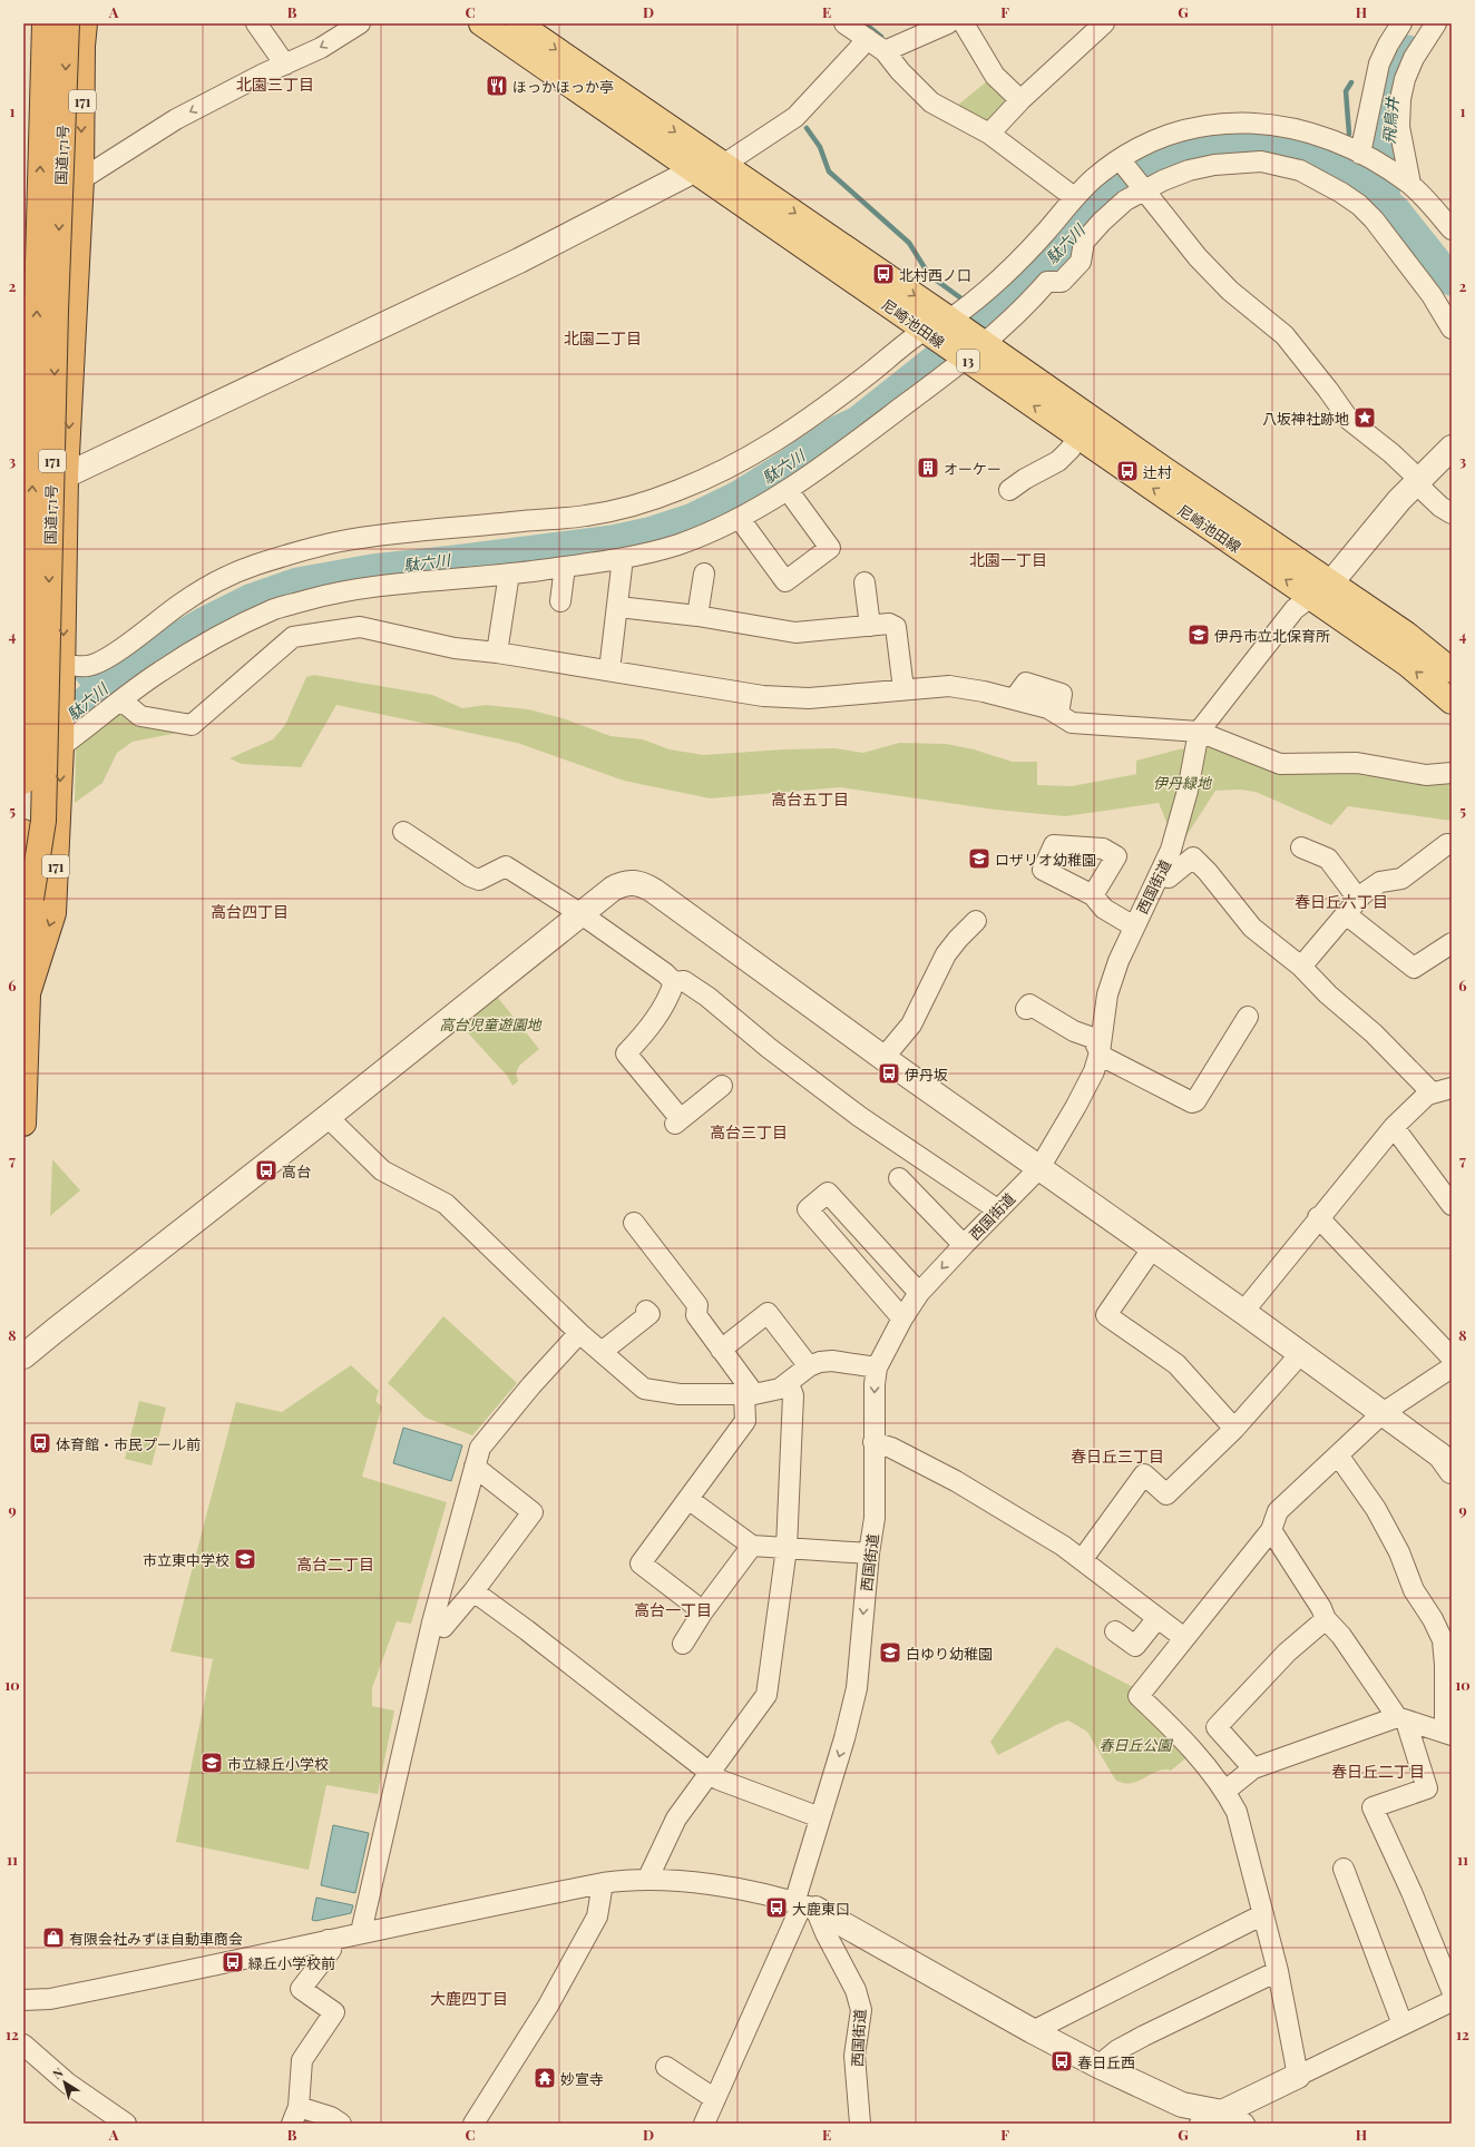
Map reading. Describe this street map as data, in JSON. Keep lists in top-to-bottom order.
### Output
{
  "streets": {
    "highway": ["171", "国道171号"],
    "main road": ["尼崎池田線", "13"],
    "street": ["西国街道"]
  },
  "crossings": [
    ["171", "国道171号"],
    ["尼崎池田線", "西国街道"]
  ],
  "districts": [
    "北園三丁目",
    "北園二丁目",
    "北園一丁目",
    "高台五丁目",
    "春日丘六丁目",
    "高台四丁目",
    "高台三丁目",
    "春日丘三丁目",
    "高台二丁目",
    "高台一丁目",
    "春日丘二丁目",
    "大鹿四丁目"
  ],
  "water": ["飛鳥井", "駄六川"],
  "parks": ["伊丹緑地", "高台児童遊園地", "春日丘公園"],
  "places": {
    "restaurant": ["ほっかほっか亭"],
    "bus stop": [
      "北村西ノ口",
      "辻村",
      "伊丹坂",
      "高台",
      "体育館・市民プール前",
      "大鹿東口",
      "緑丘小学校前",
      "春日丘西"
    ],
    "place": ["八坂神社跡地"],
    "building": ["オーケー"],
    "school or university": [
      "伊丹市立北保育所",
      "ロザリオ幼稚園",
      "市立東中学校",
      "白ゆり幼稚園",
      "市立緑丘小学校"
    ],
    "shop": ["有限会社みずほ自動車商会"],
    "temple": ["妙宣寺"]
  },
  "north": "top left",
  "grid": {
    "columns": [
      "A",
      "B",
      "C",
      "D",
      "E",
      "F",
      "G",
      "H"
    ],
    "rows": [
      "1",
      "2",
      "3",
      "4",
      "5",
      "6",
      "7",
      "8",
      "9",
      "10",
      "11",
      "12"
    ]
  }
}
